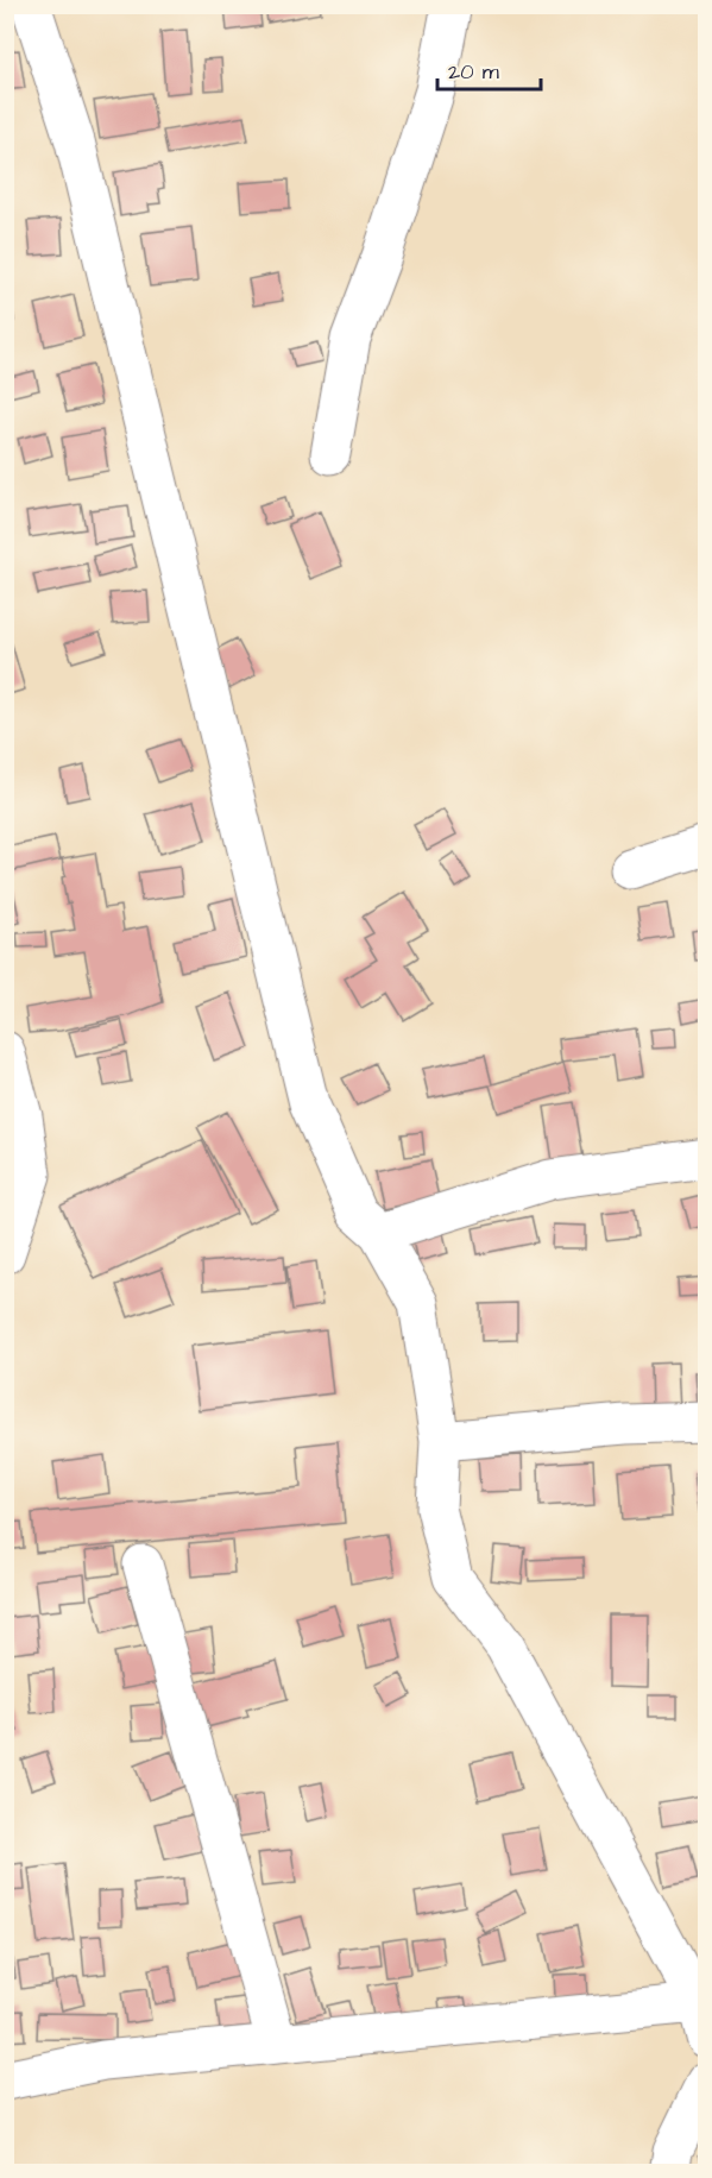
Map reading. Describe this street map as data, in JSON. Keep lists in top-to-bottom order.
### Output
{
  "scale_bar": "20 m"
}
